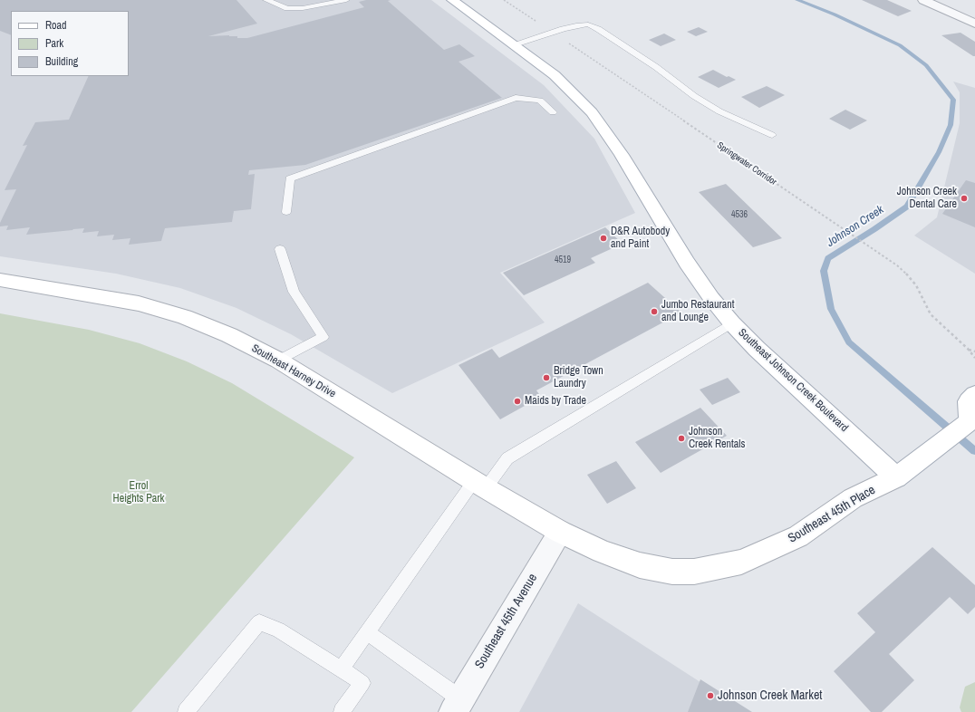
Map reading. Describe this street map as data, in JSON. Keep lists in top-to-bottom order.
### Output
{
  "streets": {
    "main road": ["Southeast Harney Drive", "Southeast Johnson Creek Boulevard", "Southeast 45th Place"],
    "street": ["Southeast 45th Avenue"],
    "path": ["Springwater Corridor"]
  },
  "crossings": [
    ["Southeast Harney Drive", "Southeast 45th Place"],
    ["Southeast Harney Drive", "Southeast 45th Avenue"],
    ["Southeast Johnson Creek Boulevard", "Southeast 45th Place"],
    ["Southeast 45th Place", "Southeast 45th Avenue"]
  ],
  "water": ["Johnson Creek"],
  "parks": ["Errol Heights Park"],
  "places": [
    "Johnson Creek Dental Care",
    "D&R Autobody and Paint",
    "Jumbo Restaurant and Lounge",
    "Bridge Town Laundry",
    "Maids by Trade",
    "Johnson Creek Rentals",
    "Johnson Creek Market"
  ],
  "house_numbers": ["4536", "4519"],
  "legend": ["Road", "Park", "Building"]
}
